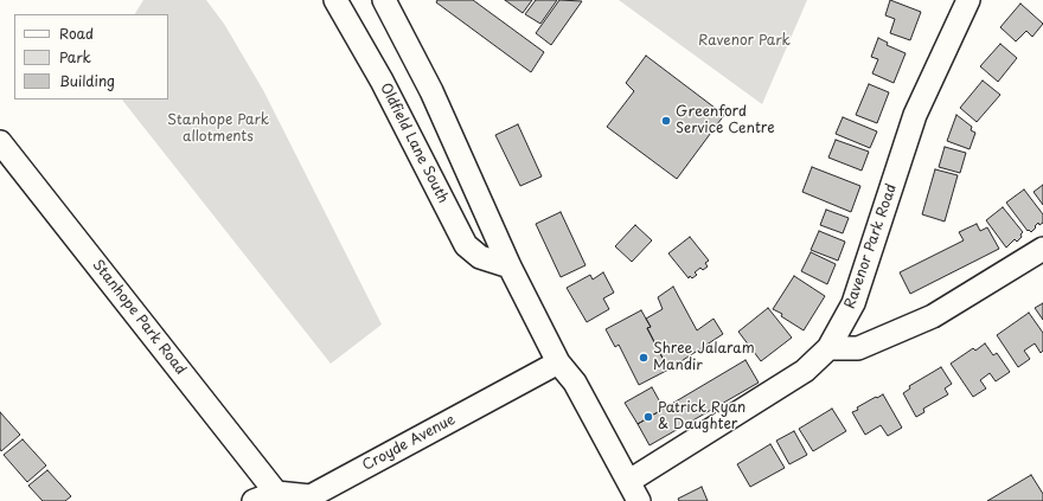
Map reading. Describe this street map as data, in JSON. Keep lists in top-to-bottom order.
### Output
{
  "streets": {
    "street": [
      "Oldfield Lane South",
      "Ravenor Park Road",
      "Stanhope Park Road",
      "Croyde Avenue"
    ]
  },
  "crossings": [
    ["Stanhope Park Road", "Croyde Avenue"]
  ],
  "parks": ["Ravenor Park", "Stanhope Park allotments"],
  "places": ["Greenford Service Centre", "Shree Jalaram Mandir", "Patrick Ryan & Daughter"],
  "legend": ["Road", "Park", "Building"]
}
